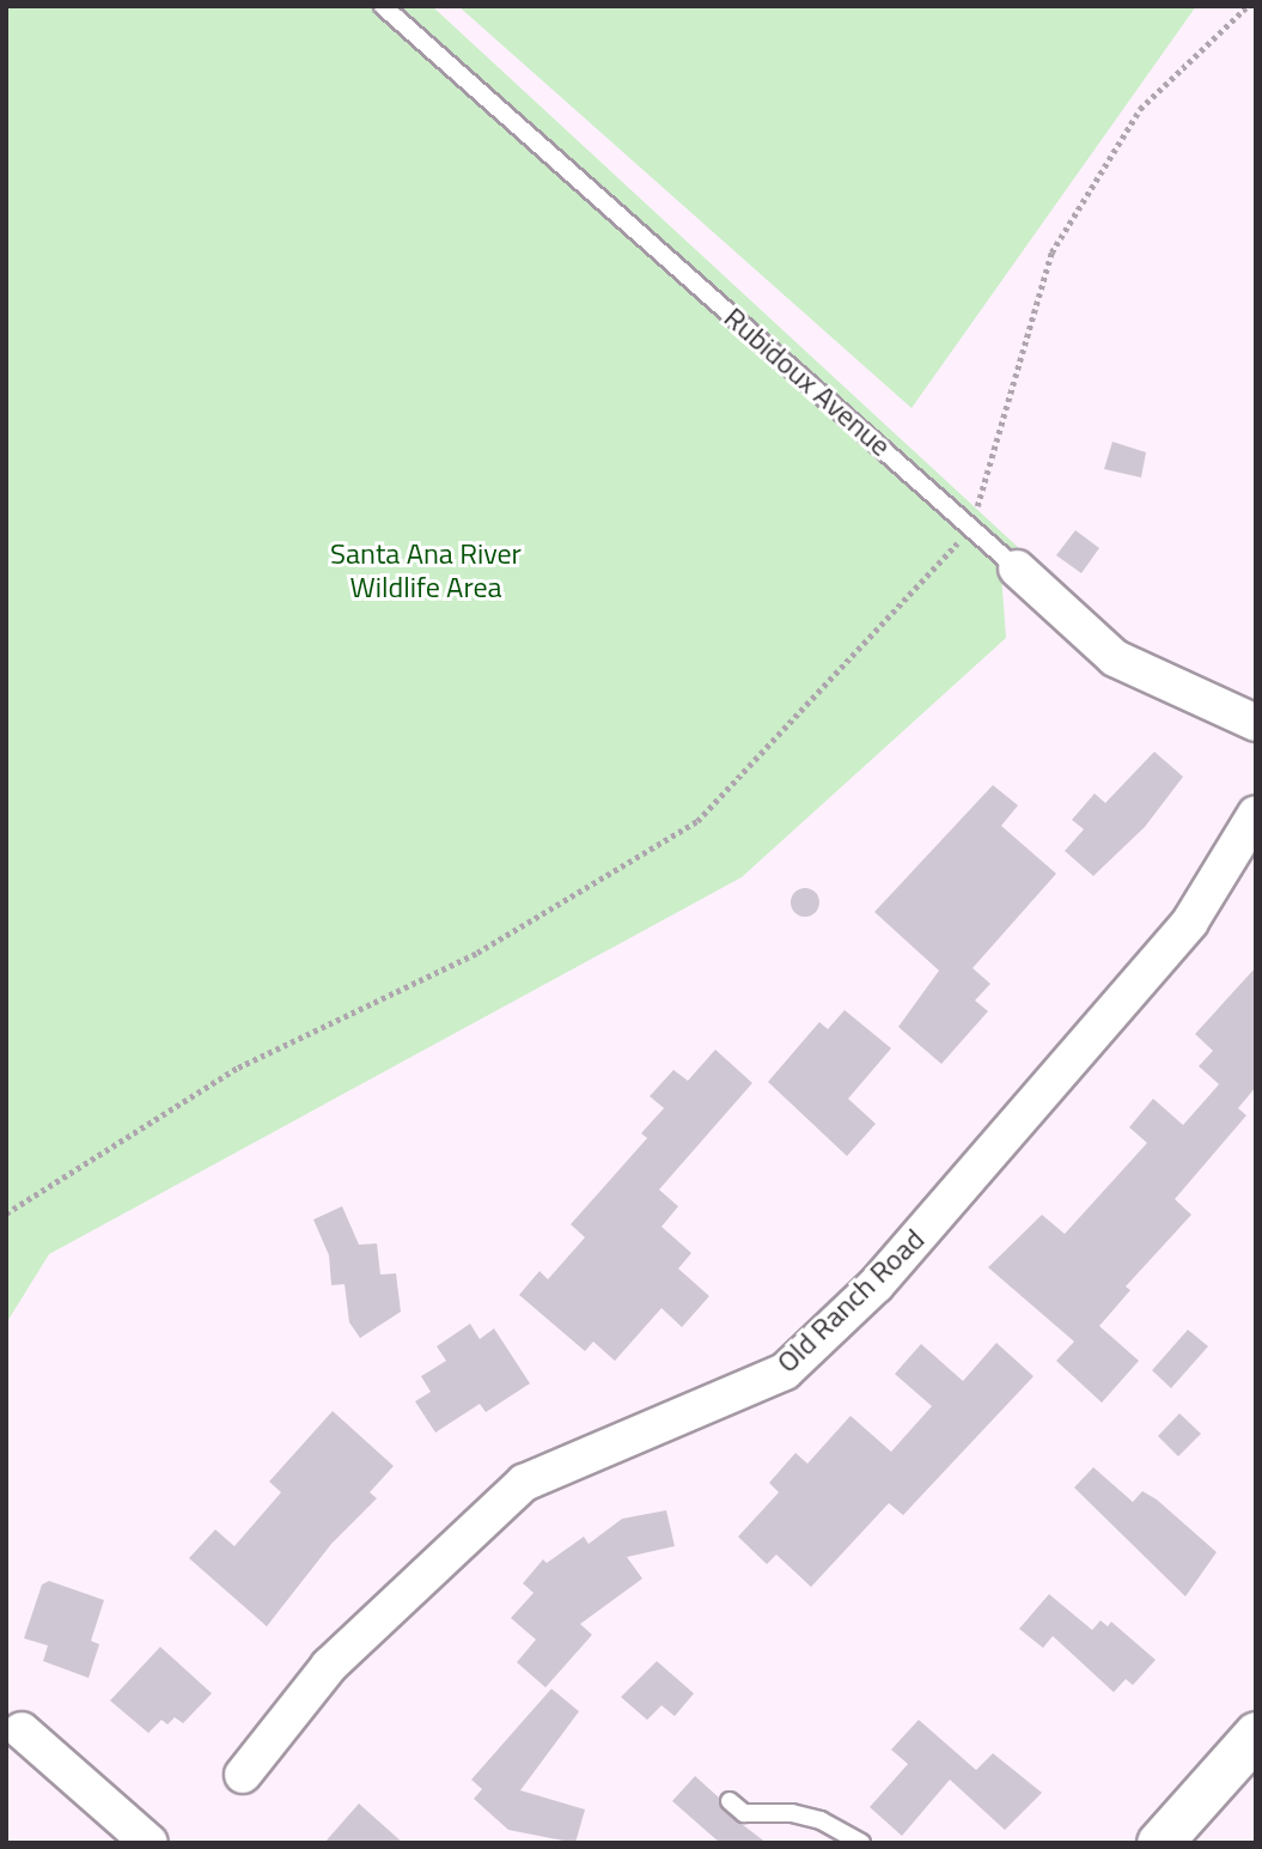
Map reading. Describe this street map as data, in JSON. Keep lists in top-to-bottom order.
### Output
{
  "streets": {
    "street": ["Rubidoux Avenue", "Old Ranch Road"]
  },
  "parks": ["Santa Ana River Wildlife Area"]
}
